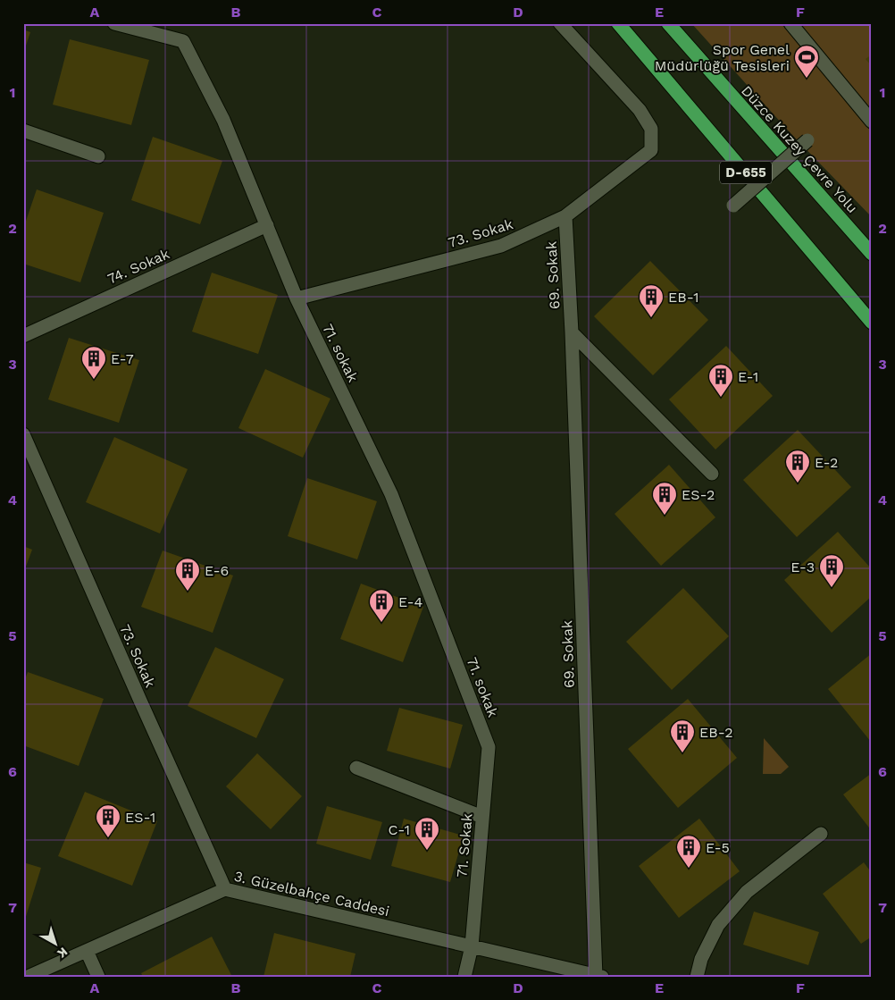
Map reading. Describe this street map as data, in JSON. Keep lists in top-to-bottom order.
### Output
{
  "streets": {
    "highway": ["Düzce Kuzey Çevre Yolu", "D-655"],
    "street": [
      "73. Sokak",
      "74. Sokak",
      "69. Sokak",
      "71. sokak",
      "71. Sokak",
      "3. Güzelbahçe Caddesi"
    ]
  },
  "crossings": [
    ["73. Sokak", "69. Sokak"],
    ["73. Sokak", "71. sokak"],
    ["73. Sokak", "3. Güzelbahçe Caddesi"],
    ["74. Sokak", "71. sokak"],
    ["69. Sokak", "3. Güzelbahçe Caddesi"],
    ["71. sokak", "71. Sokak"],
    ["71. Sokak", "3. Güzelbahçe Caddesi"]
  ],
  "places": {
    "sports": ["Spor Genel Müdürlüğü Tesisleri"],
    "building": [
      "EB-1",
      "E-7",
      "E-1",
      "E-2",
      "ES-2",
      "E-3",
      "E-6",
      "E-4",
      "EB-2",
      "ES-1",
      "C-1",
      "E-5"
    ]
  },
  "north": "bottom right",
  "grid": {
    "columns": [
      "A",
      "B",
      "C",
      "D",
      "E",
      "F"
    ],
    "rows": [
      "1",
      "2",
      "3",
      "4",
      "5",
      "6",
      "7"
    ]
  }
}
